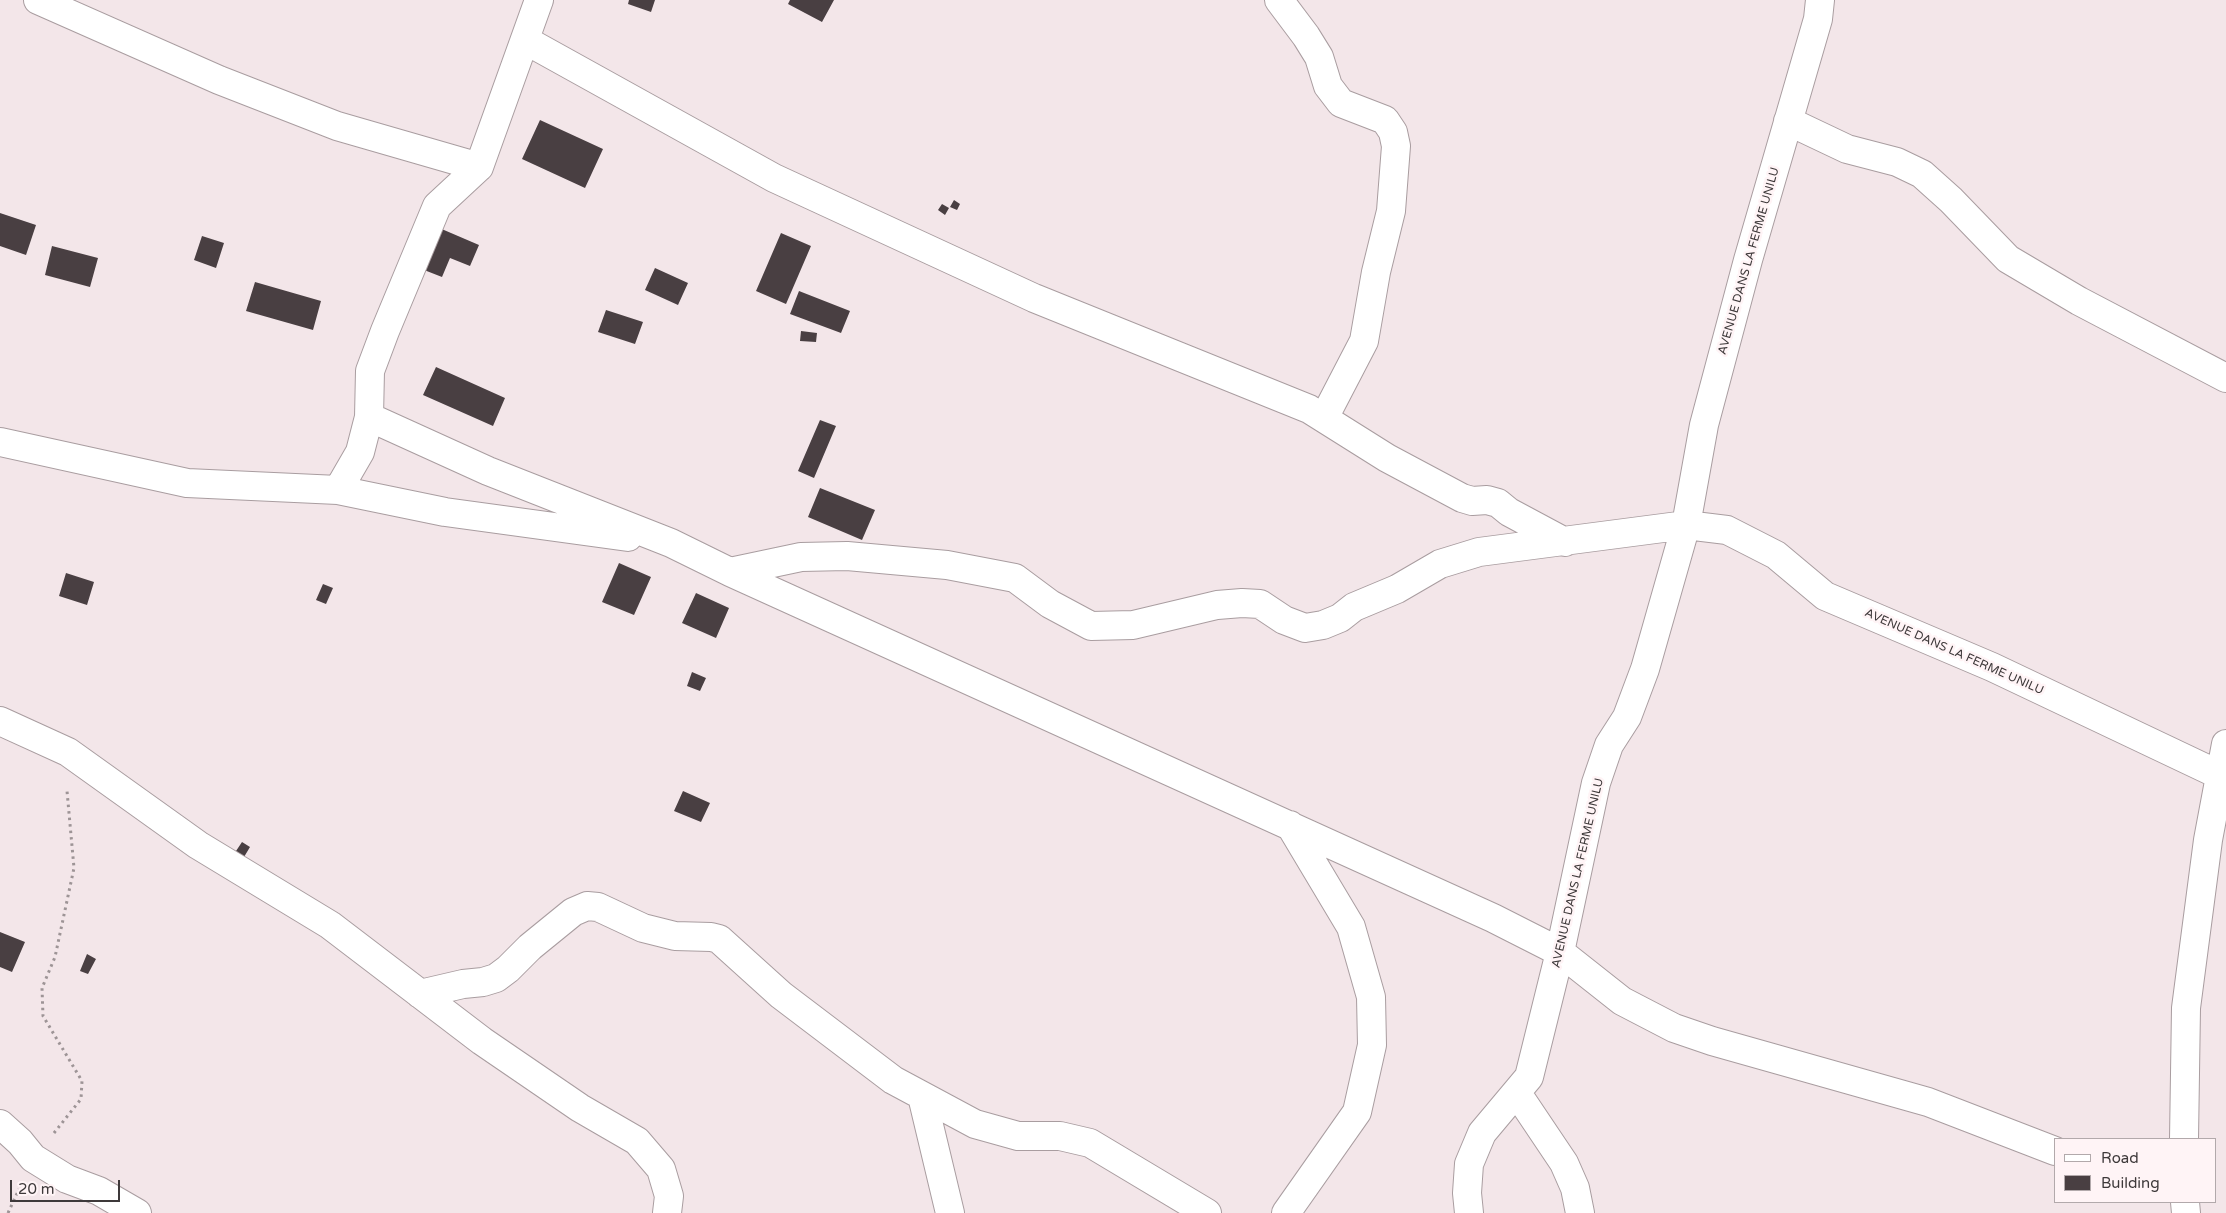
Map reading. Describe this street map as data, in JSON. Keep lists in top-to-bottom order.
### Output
{
  "streets": {
    "street": ["AVENUE DANS LA FERME UNILU"]
  },
  "legend": ["Road", "Building"],
  "scale_bar": "20 m"
}
